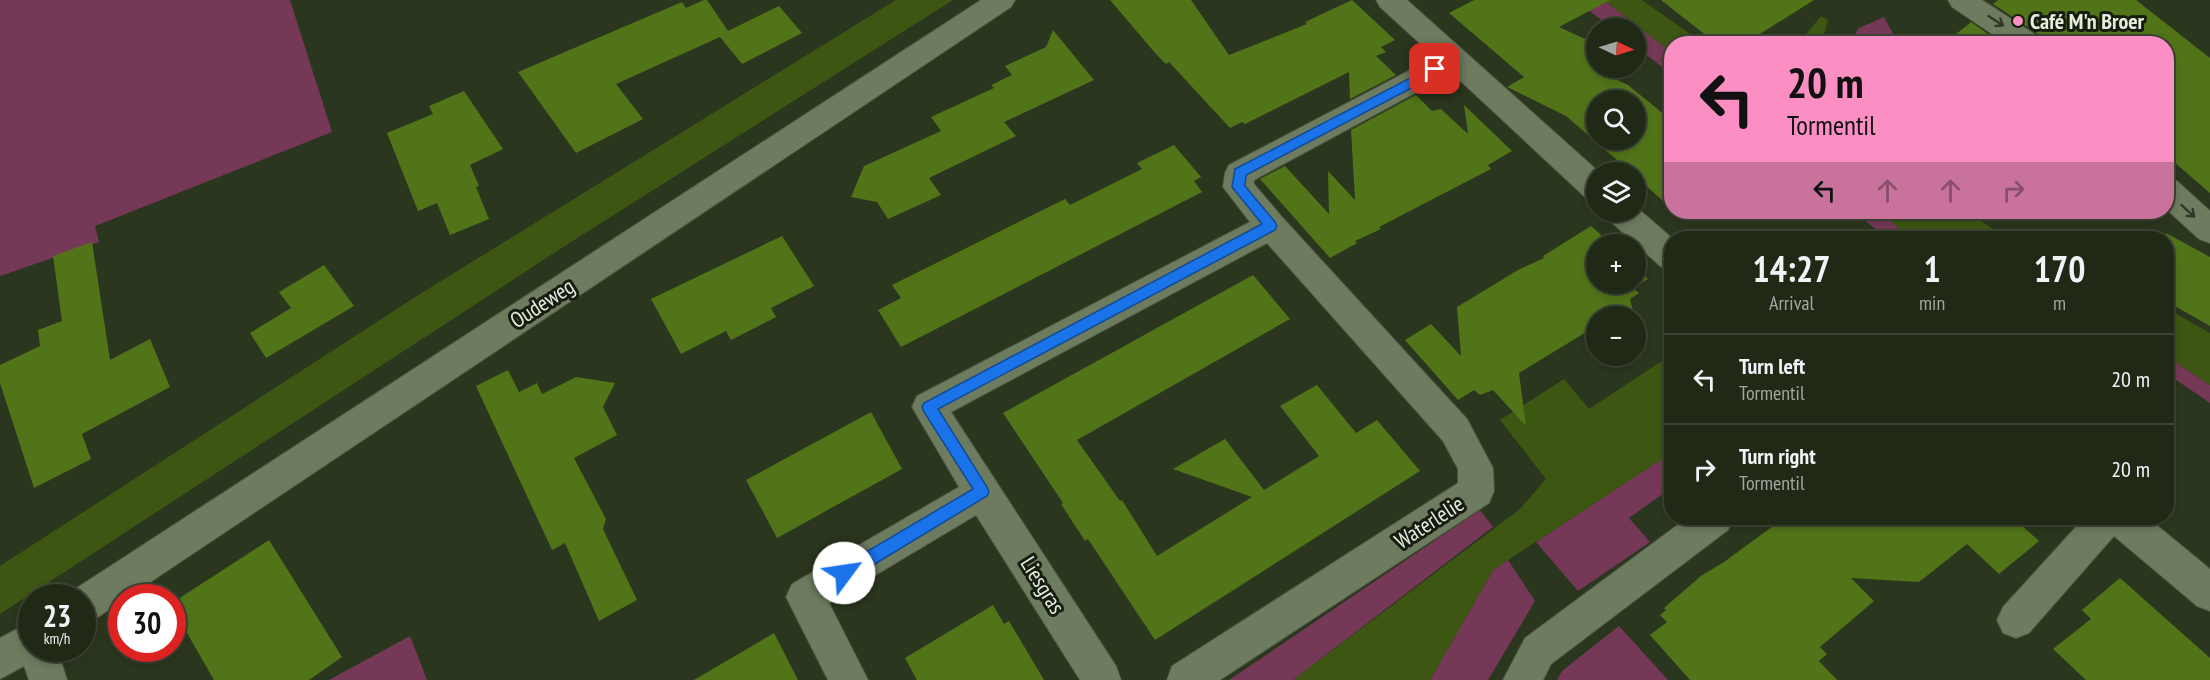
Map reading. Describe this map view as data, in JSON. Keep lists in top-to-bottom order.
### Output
{
  "streets": {
    "street": ["Oudeweg", "Waterlelie", "Liesgras"]
  },
  "crossings": [
    ["Waterlelie", "Liesgras"]
  ],
  "places": ["Café M'n Broer"],
  "north": "right",
  "page": {
    "map_buttons": ["+", "−"],
    "turn": ["20 m", "Tormentil"],
    "eta": [
      "14:27",
      "Arrival",
      "1",
      "min",
      "170",
      "m"
    ],
    "list": [
      {
        "name": "Turn left",
        "note": "Tormentil",
        "value": "20 m"
      },
      {
        "name": "Turn right",
        "note": "Tormentil",
        "value": "20 m"
      }
    ],
    "speed": "23 km/h",
    "limit": "30"
  }
}
